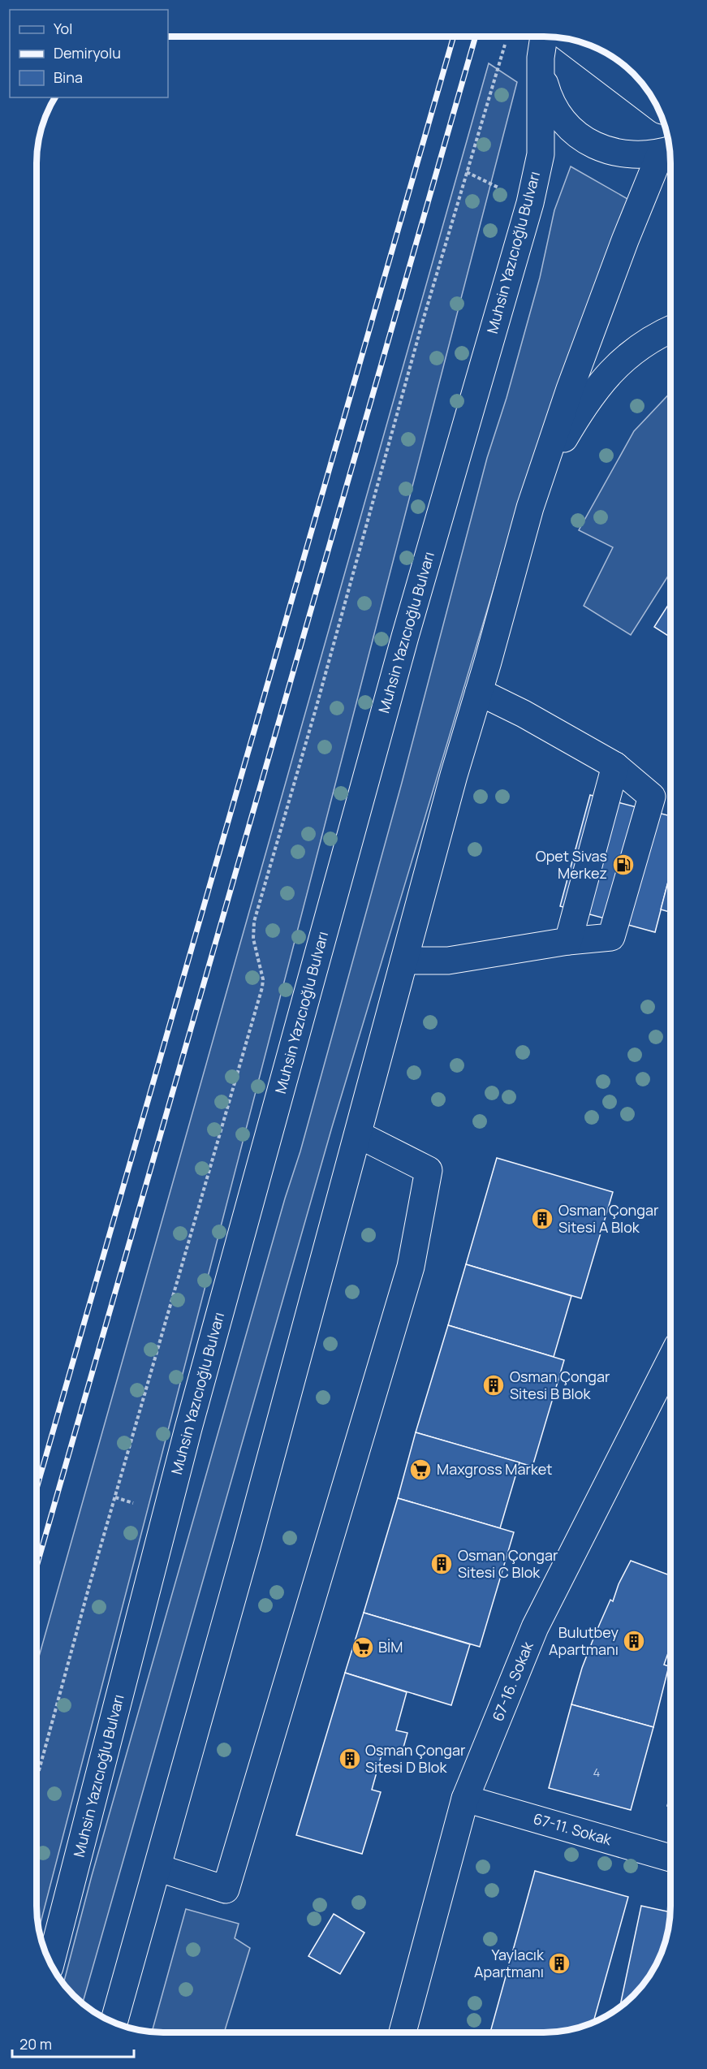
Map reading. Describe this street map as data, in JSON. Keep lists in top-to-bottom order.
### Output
{
  "streets": {
    "main road": ["Muhsin Yazıcıoğlu Bulvarı", "67-16. Sokak", "67-11. Sokak"]
  },
  "crossings": [
    ["67-16. Sokak", "67-11. Sokak"]
  ],
  "places": {
    "fuel station": ["Opet Sivas Merkez"],
    "building": [
      "Osman Çongar Sitesi A Blok",
      "Osman Çongar Sitesi B Blok",
      "Osman Çongar Sitesi C Blok",
      "Bulutbey Apartmanı",
      "Osman Çongar Sitesi D Blok",
      "Yaylacık Apartmanı"
    ],
    "supermarket": ["Maxgross Market", "BİM"]
  },
  "house_numbers": ["4"],
  "legend": ["Yol", "Demiryolu", "Bina"],
  "scale_bar": "20 m"
}
